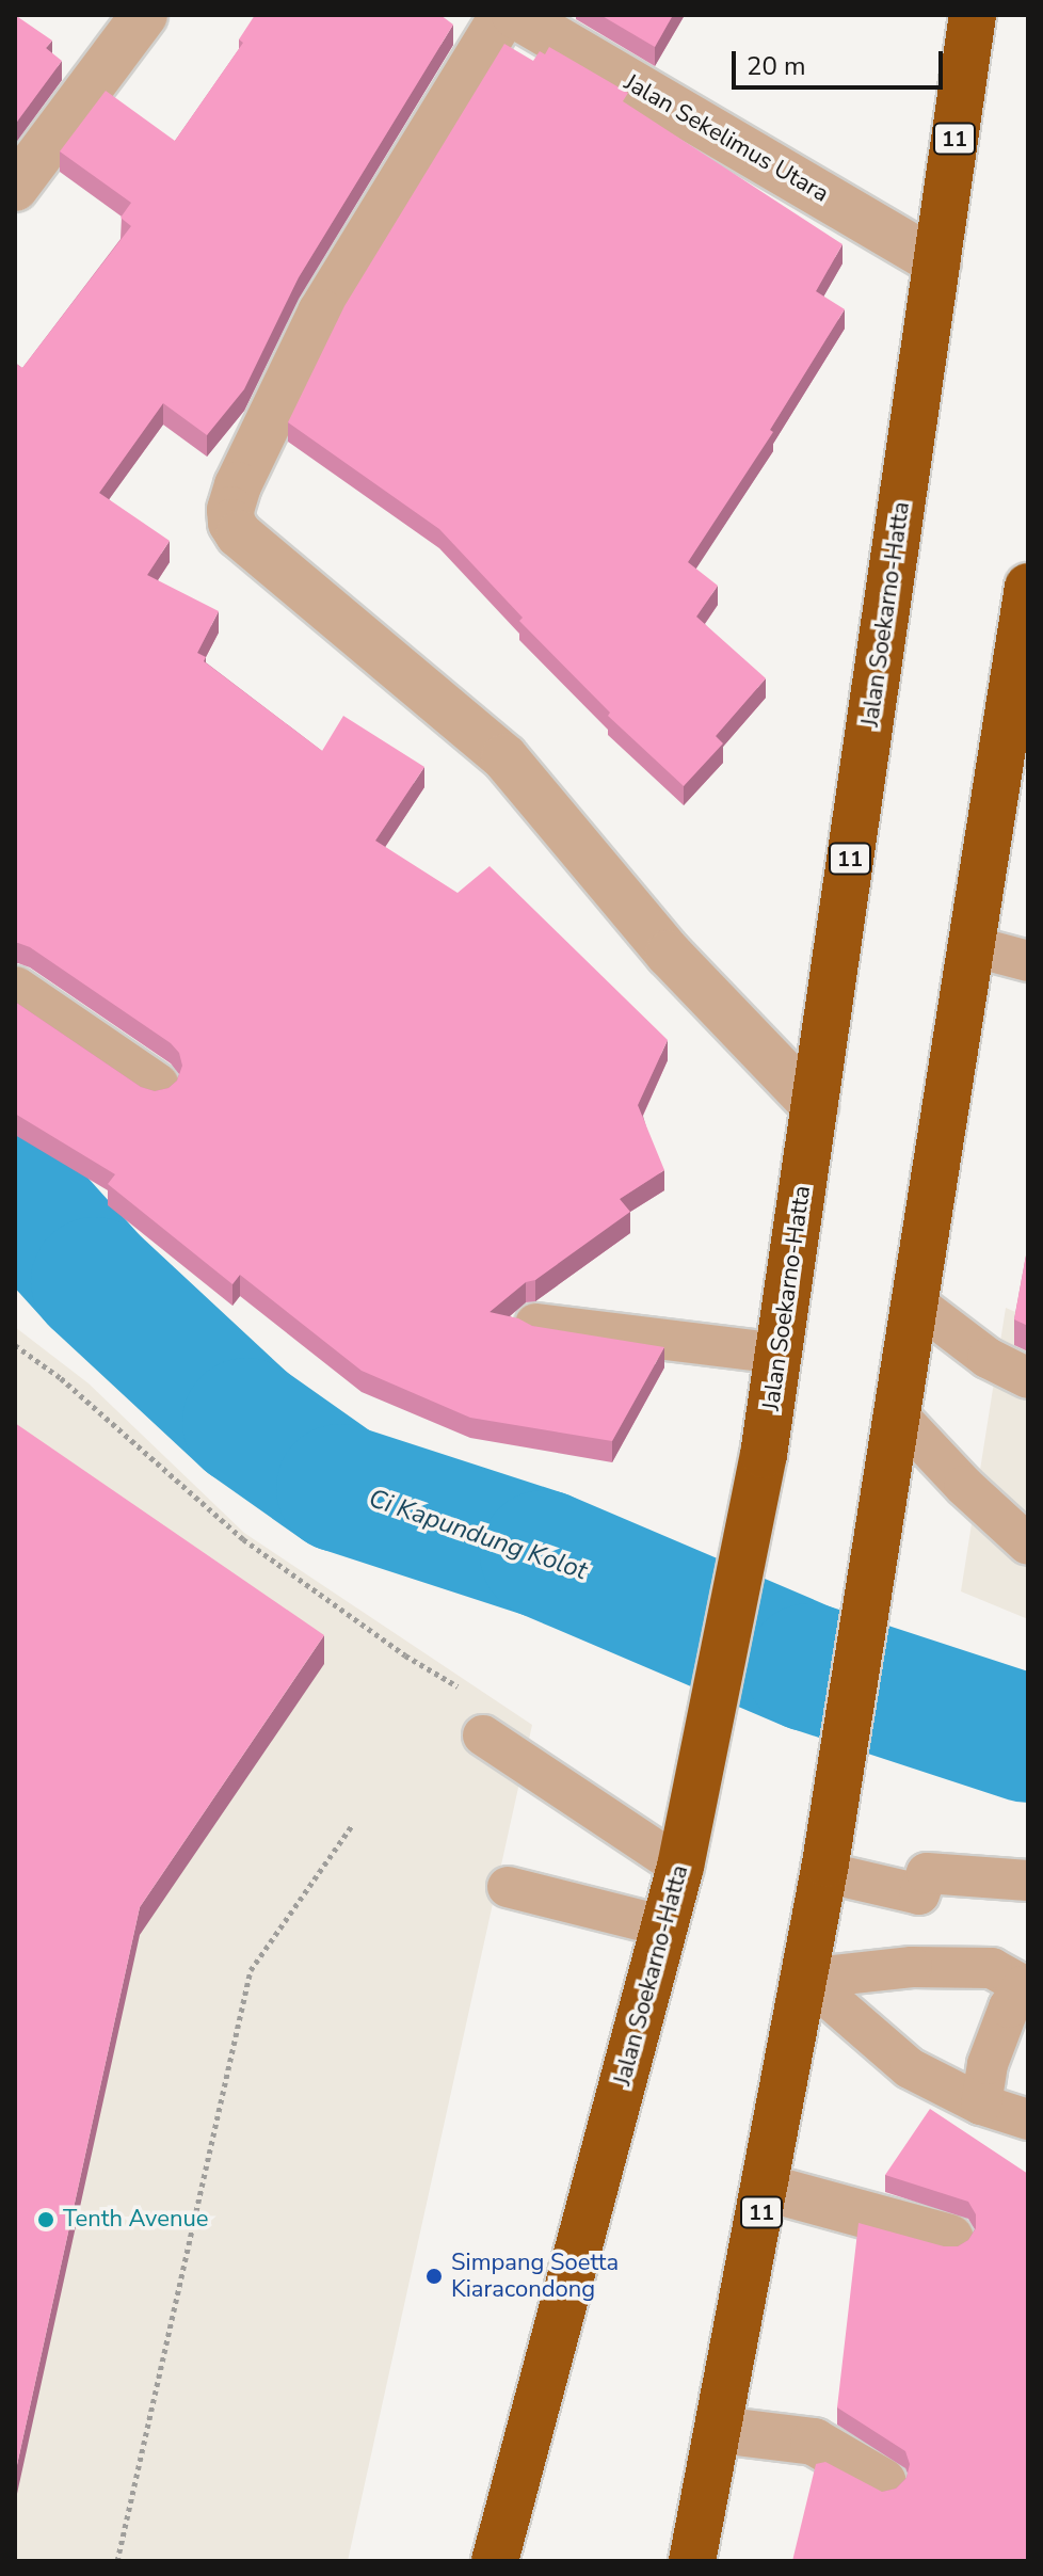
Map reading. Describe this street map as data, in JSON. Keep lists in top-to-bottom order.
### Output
{
  "streets": {
    "highway": ["11", "Jalan Soekarno-Hatta"],
    "street": ["Jalan Sekelimus Utara"]
  },
  "crossings": [
    ["Jalan Sekelimus Utara", "Jalan Soekarno-Hatta"]
  ],
  "water": ["Ci Kapundung Kolot"],
  "places": ["Tenth Avenue", "Simpang Soetta Kiaracondong"],
  "scale_bar": "20 m"
}
